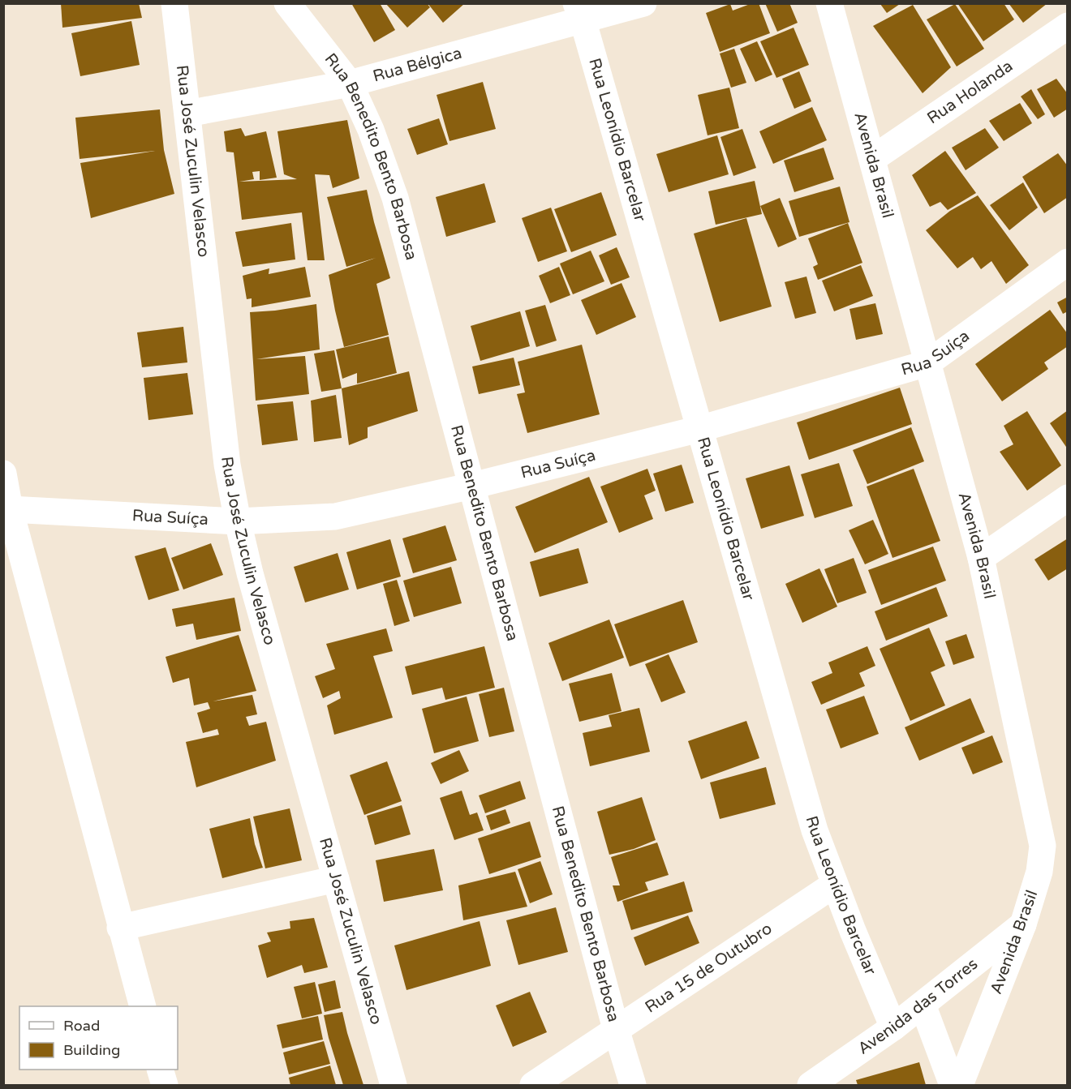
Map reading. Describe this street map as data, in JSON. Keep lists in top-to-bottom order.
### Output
{
  "streets": {
    "street": [
      "Rua Bélgica",
      "Rua Holanda",
      "Rua Leonídio Barcelar",
      "Rua Benedito Bento Barbosa",
      "Rua José Zuculin Velasco",
      "Avenida Brasil",
      "Rua Suíça",
      "Rua 15 de Outubro",
      "Avenida das Torres"
    ]
  },
  "crossings": [
    ["Rua Bélgica", "Rua Leonídio Barcelar"],
    ["Rua Bélgica", "Rua Benedito Bento Barbosa"],
    ["Rua Bélgica", "Rua José Zuculin Velasco"],
    ["Rua Holanda", "Avenida Brasil"],
    ["Rua Leonídio Barcelar", "Rua Suíça"],
    ["Rua Leonídio Barcelar", "Rua 15 de Outubro"],
    ["Rua Leonídio Barcelar", "Avenida das Torres"],
    ["Rua Benedito Bento Barbosa", "Rua Suíça"],
    ["Rua Benedito Bento Barbosa", "Rua 15 de Outubro"],
    ["Rua José Zuculin Velasco", "Rua Suíça"],
    ["Avenida Brasil", "Rua Suíça"],
    ["Avenida Brasil", "Avenida das Torres"]
  ],
  "legend": ["Road", "Building"]
}
